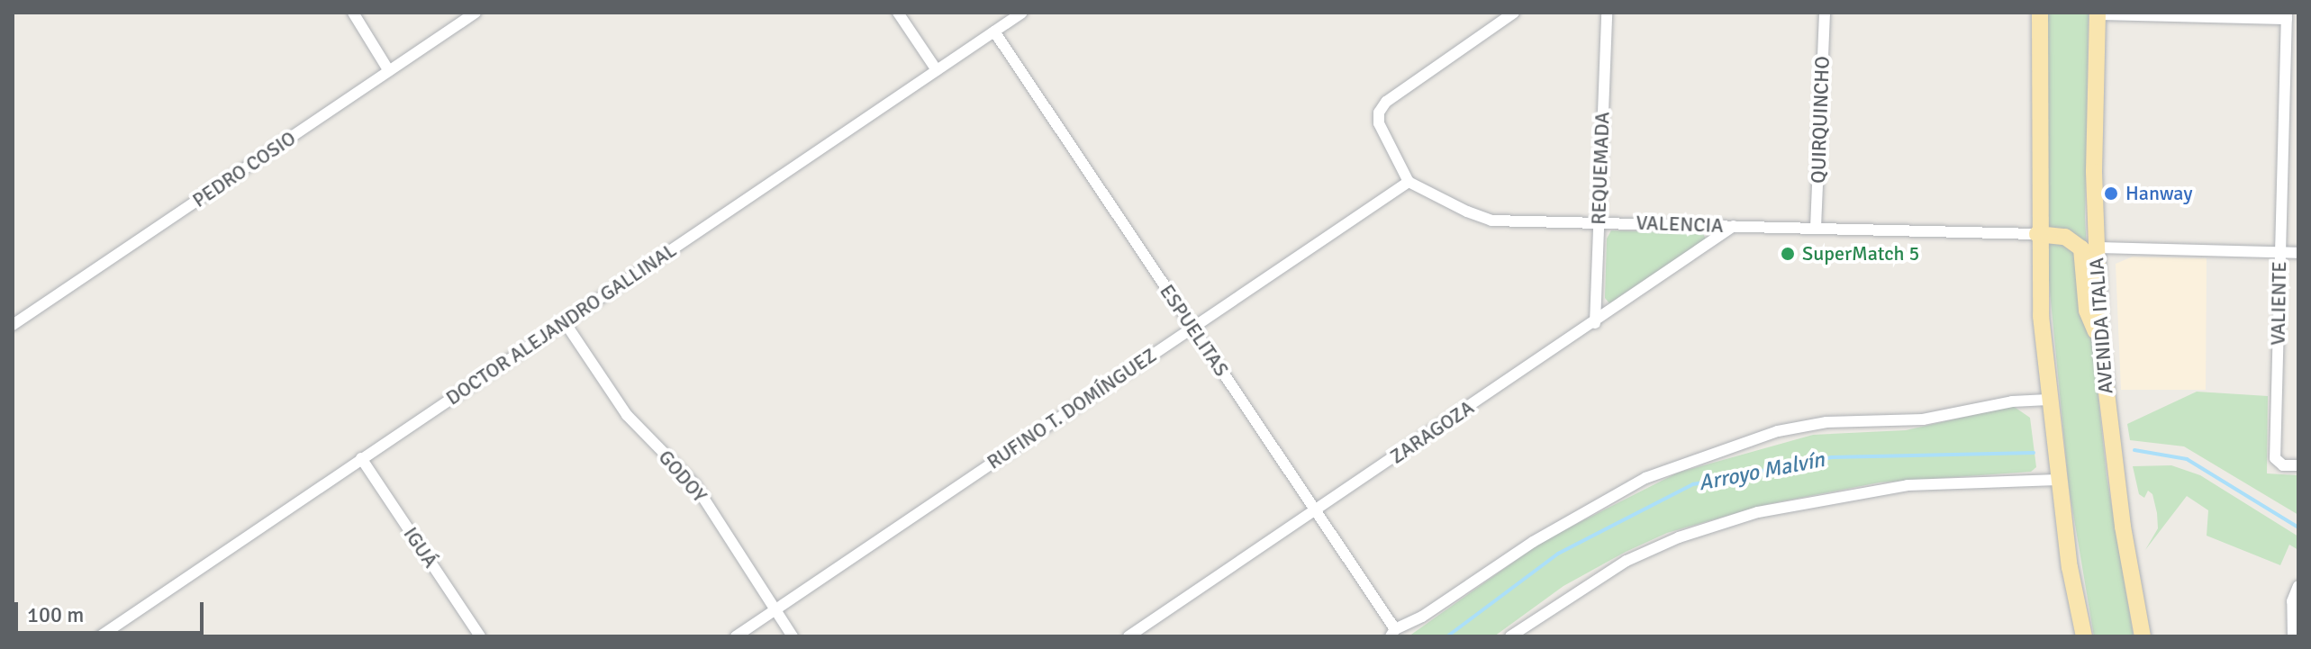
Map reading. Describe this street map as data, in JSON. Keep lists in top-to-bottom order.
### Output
{
  "streets": {
    "main road": ["AVENIDA ITALIA"],
    "street": [
      "QUIRQUINCHO",
      "REQUEMADA",
      "PEDRO COSIO",
      "VALENCIA",
      "VALIENTE",
      "DOCTOR ALEJANDRO GALLINAL",
      "ESPUELITAS",
      "RUFINO T. DOMÍNGUEZ",
      "ZARAGOZA",
      "GODOY",
      "IGUÁ"
    ]
  },
  "crossings": [
    ["QUIRQUINCHO", "VALENCIA"],
    ["REQUEMADA", "VALENCIA"],
    ["REQUEMADA", "ZARAGOZA"],
    ["VALENCIA", "RUFINO T. DOMÍNGUEZ"],
    ["VALENCIA", "ZARAGOZA"],
    ["DOCTOR ALEJANDRO GALLINAL", "ESPUELITAS"],
    ["DOCTOR ALEJANDRO GALLINAL", "GODOY"],
    ["DOCTOR ALEJANDRO GALLINAL", "IGUÁ"],
    ["ESPUELITAS", "RUFINO T. DOMÍNGUEZ"],
    ["ESPUELITAS", "ZARAGOZA"],
    ["RUFINO T. DOMÍNGUEZ", "GODOY"]
  ],
  "water": ["Arroyo Malvín"],
  "places": ["Hanway", "SuperMatch 5"],
  "scale_bar": "100 m"
}
